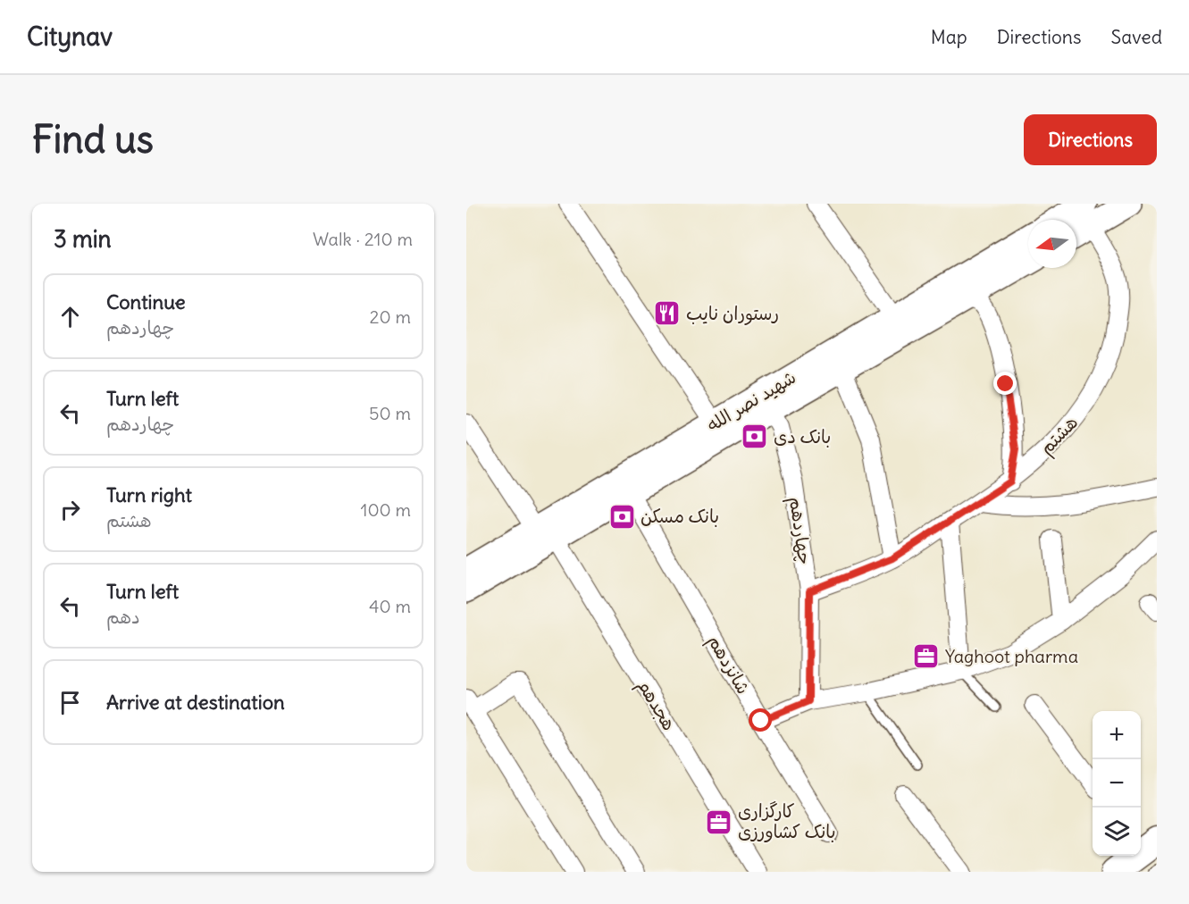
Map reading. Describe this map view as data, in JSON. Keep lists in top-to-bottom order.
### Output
{
  "streets": {
    "main road": ["شهید نصر الله"],
    "street": [
      "هشتم",
      "چهاردهم",
      "شانزدهم",
      "هجدهم"
    ]
  },
  "crossings": [
    ["شهید نصر الله", "چهاردهم"],
    ["شهید نصر الله", "شانزدهم"],
    ["شهید نصر الله", "هجدهم"],
    ["هشتم", "چهاردهم"]
  ],
  "places": {
    "restaurant": ["رستوران نایب"],
    "bank": ["بانک دی", "بانک مسکن"],
    "office": ["Yaghoot pharma", "کارگزاری بانک کشاورزی"]
  },
  "north": "left",
  "page": {
    "header": "Citynav",
    "nav": ["Map", "Directions", "Saved"],
    "buttons": "Directions",
    "title": "Find us",
    "heading": ["3 min", "Walk · 210 m"],
    "list": [
      ["Continue", "چهاردهم", "20 m"],
      ["Turn left", "چهاردهم", "50 m"],
      ["Turn right", "هشتم", "100 m"],
      ["Turn left", "دهم", "40 m"],
      "Arrive at destination"
    ],
    "map_buttons": ["+", "−"]
  }
}
